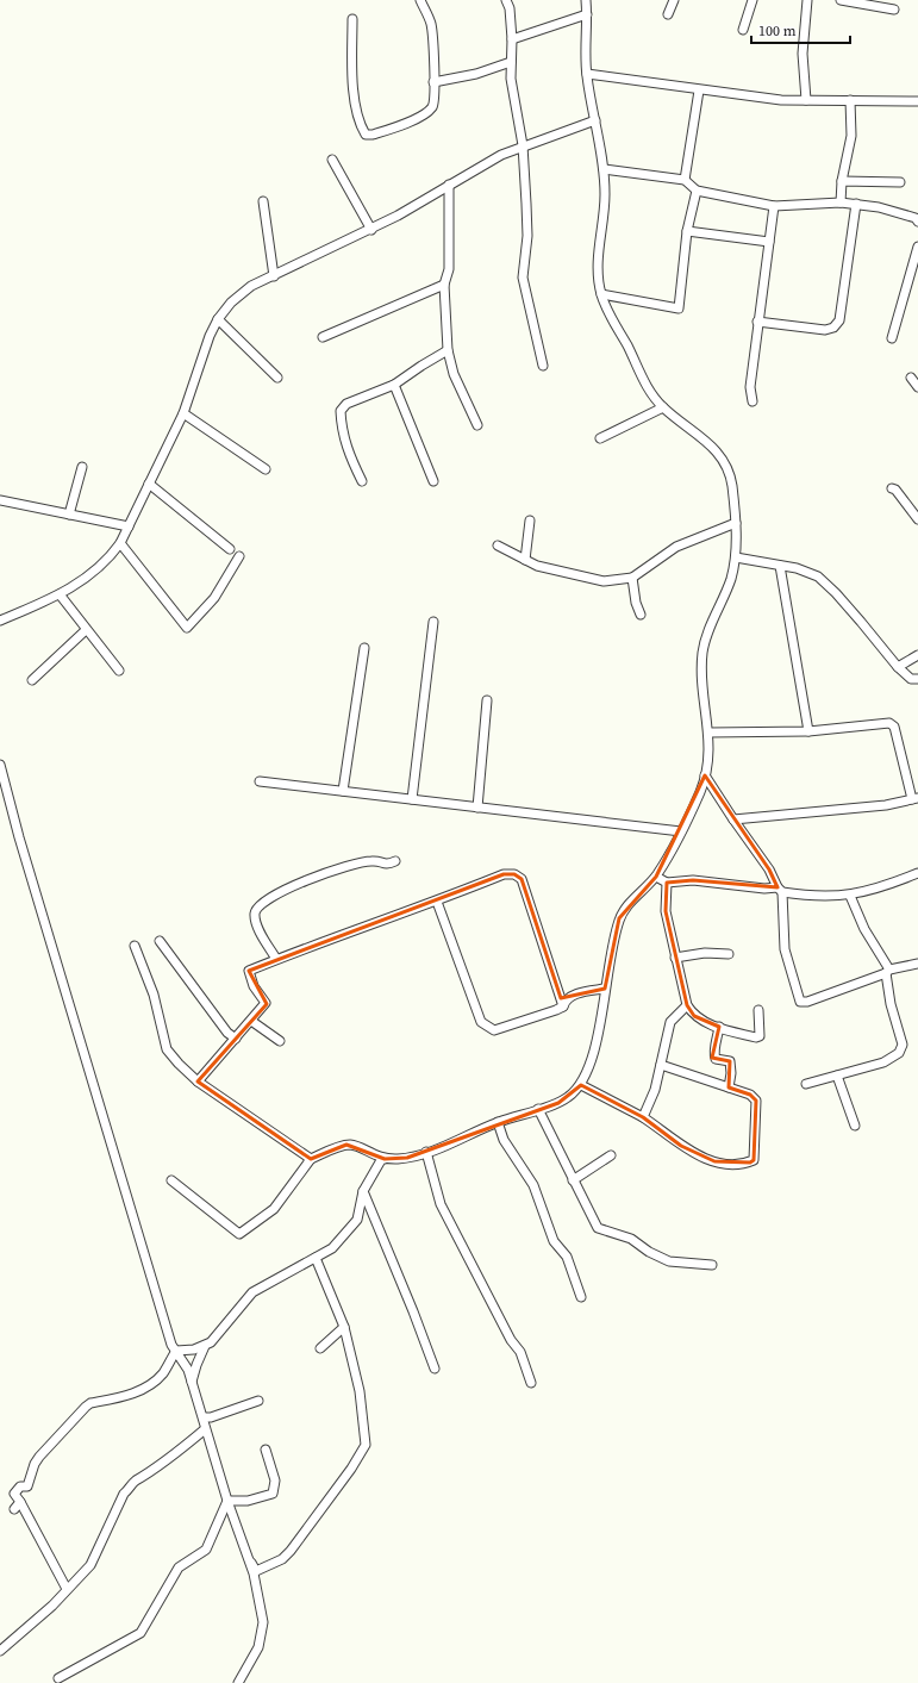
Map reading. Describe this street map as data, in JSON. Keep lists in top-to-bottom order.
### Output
{
  "scale_bar": "100 m"
}
